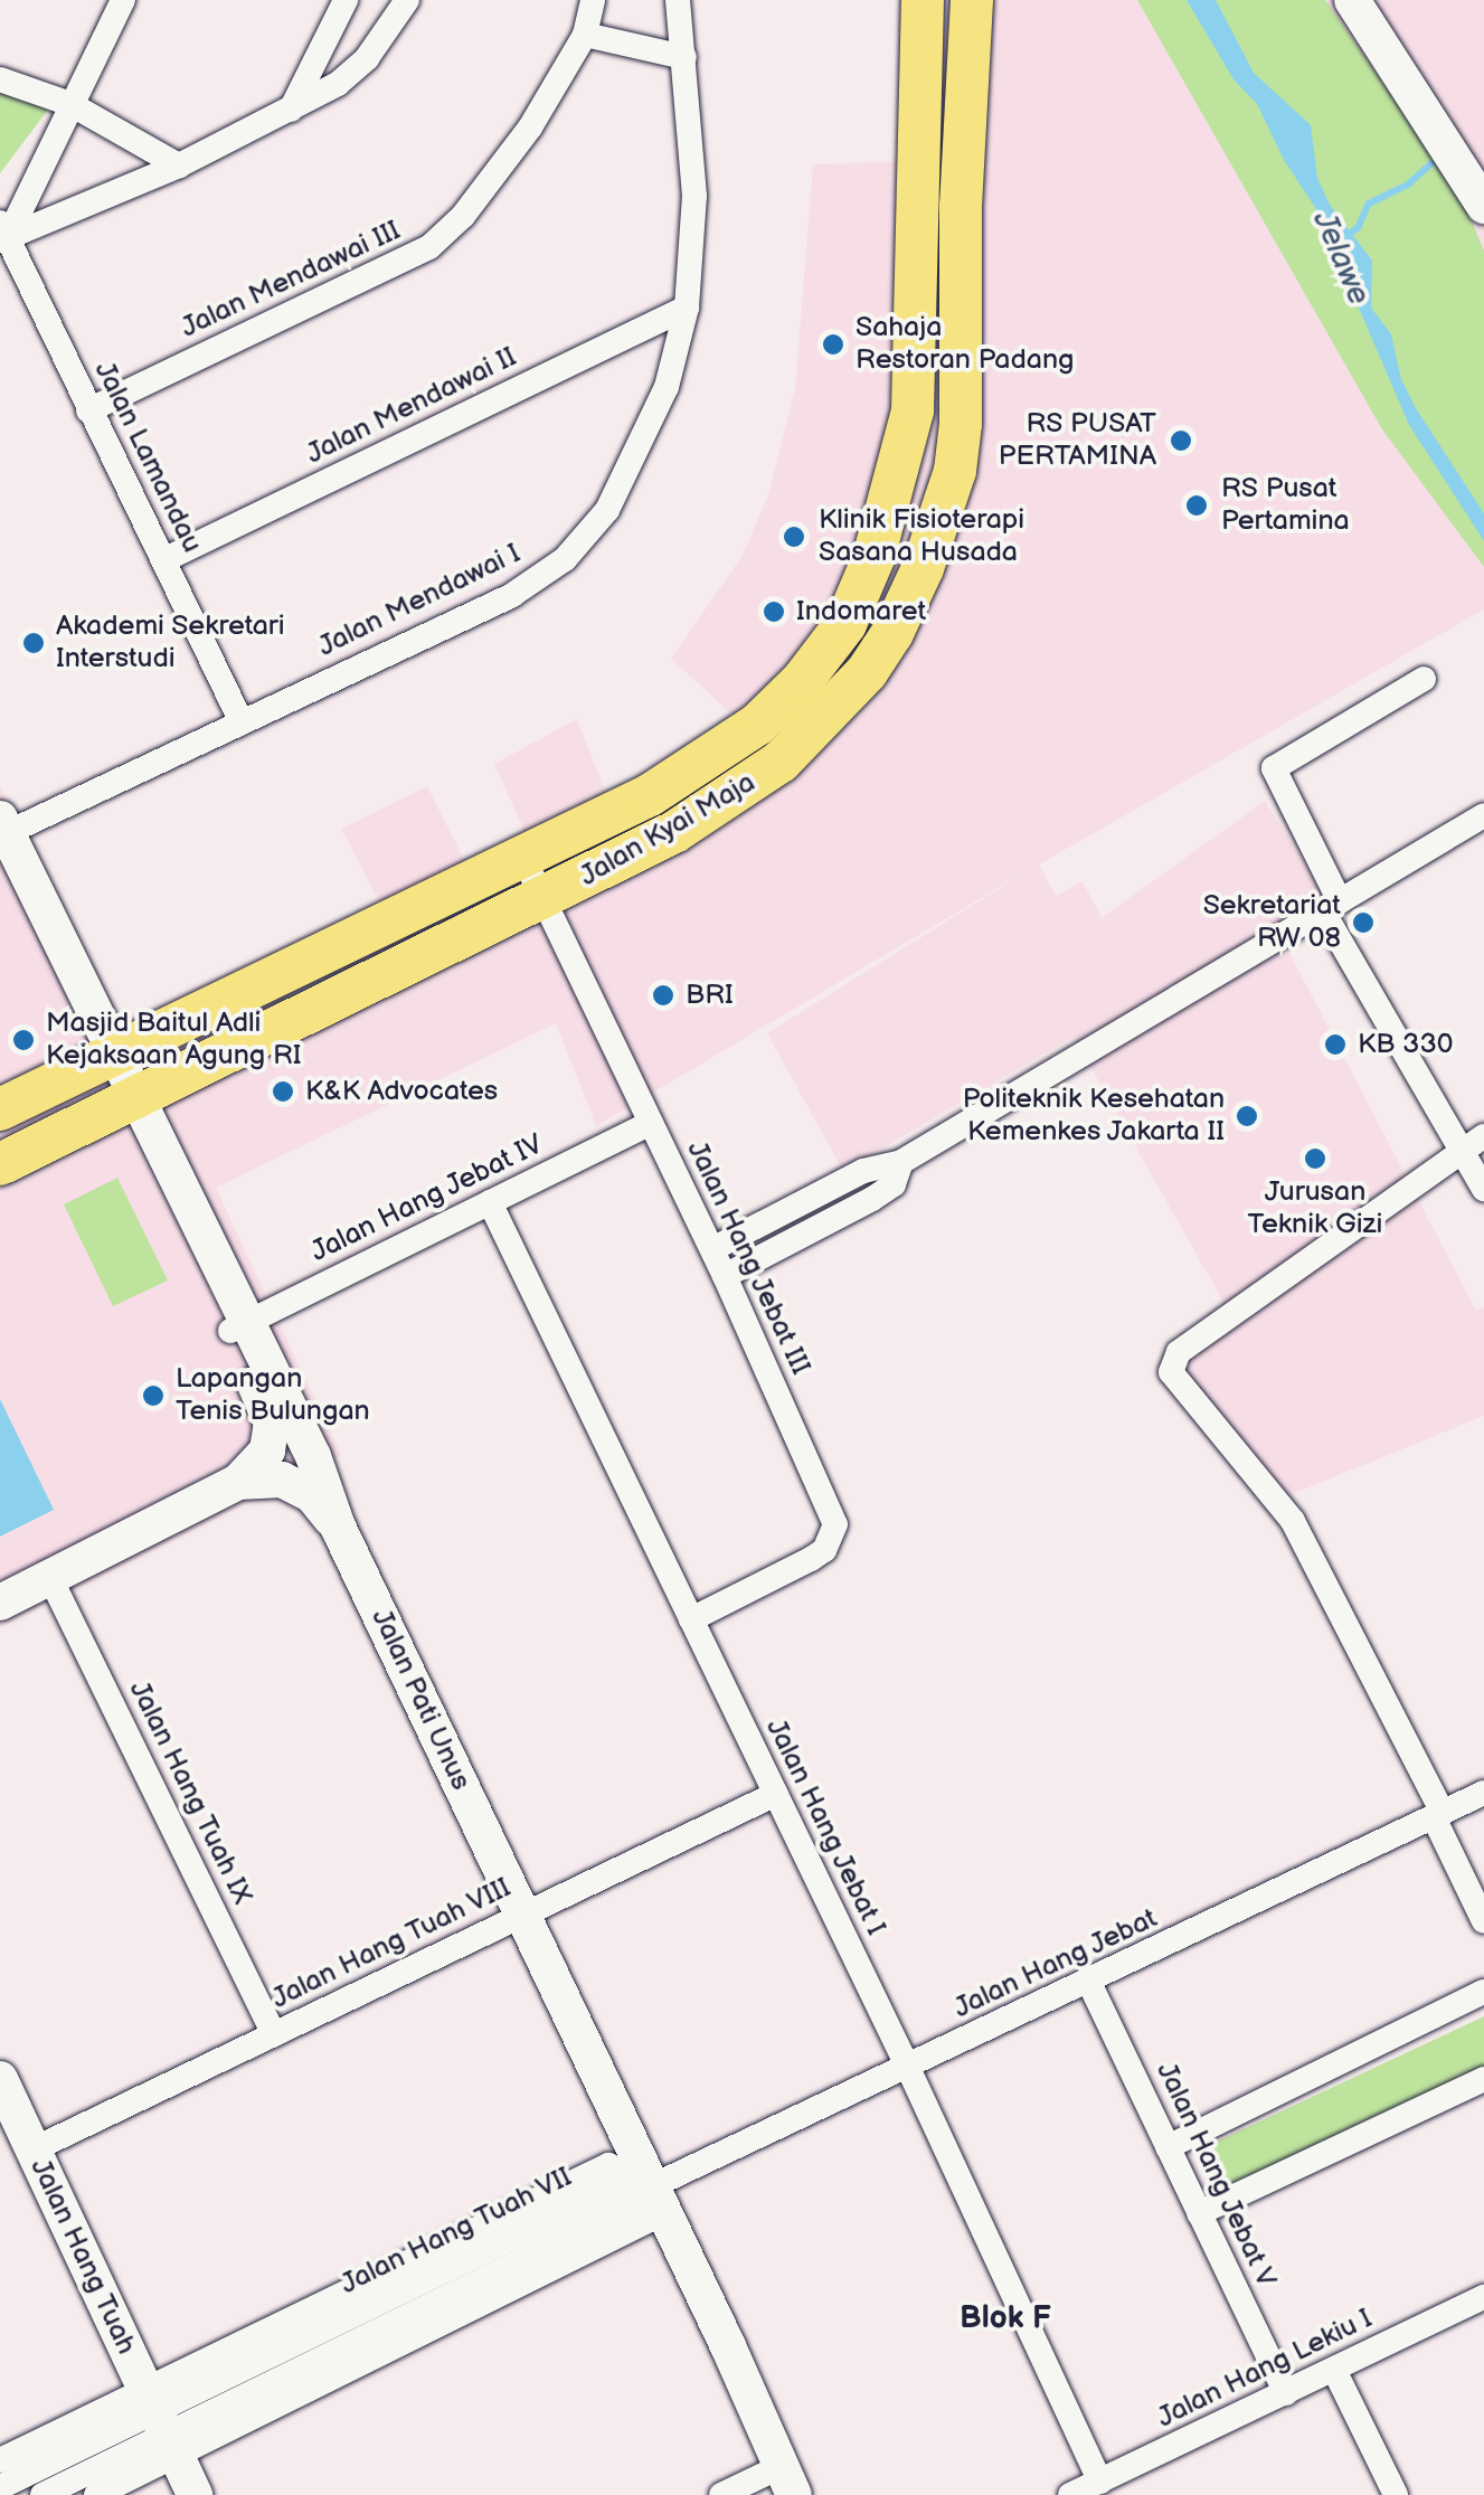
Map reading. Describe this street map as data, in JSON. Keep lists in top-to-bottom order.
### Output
{
  "streets": {
    "main road": ["Jalan Kyai Maja"],
    "street": [
      "Jalan Mendawai III",
      "Jalan Mendawai II",
      "Jalan Lamandau",
      "Jalan Mendawai I",
      "Jalan Hang Jebat IV",
      "Jalan Hang Jebat III",
      "Jalan Pati Unus",
      "Jalan Hang Tuah IX",
      "Jalan Hang Jebat I",
      "Jalan Hang Tuah VIII",
      "Jalan Hang Jebat",
      "Jalan Hang Jebat V",
      "Jalan Hang Tuah VII",
      "Jalan Hang Tuah",
      "Jalan Hang Lekiu I"
    ]
  },
  "crossings": [
    ["Jalan Mendawai III", "Jalan Lamandau"],
    ["Jalan Mendawai II", "Jalan Lamandau"],
    ["Jalan Mendawai II", "Jalan Mendawai I"],
    ["Jalan Lamandau", "Jalan Mendawai I"],
    ["Jalan Kyai Maja", "Jalan Hang Jebat III"],
    ["Jalan Kyai Maja", "Jalan Pati Unus"],
    ["Jalan Hang Jebat IV", "Jalan Hang Jebat III"],
    ["Jalan Hang Jebat IV", "Jalan Pati Unus"],
    ["Jalan Hang Jebat IV", "Jalan Hang Jebat I"],
    ["Jalan Hang Jebat III", "Jalan Hang Jebat I"],
    ["Jalan Pati Unus", "Jalan Hang Tuah VIII"],
    ["Jalan Pati Unus", "Jalan Hang Jebat"],
    ["Jalan Pati Unus", "Jalan Hang Tuah VII"],
    ["Jalan Hang Tuah IX", "Jalan Hang Tuah VIII"],
    ["Jalan Hang Jebat I", "Jalan Hang Tuah VIII"],
    ["Jalan Hang Jebat I", "Jalan Hang Jebat"],
    ["Jalan Hang Jebat I", "Jalan Hang Lekiu I"],
    ["Jalan Hang Tuah VIII", "Jalan Hang Tuah"],
    ["Jalan Hang Jebat", "Jalan Hang Jebat V"],
    ["Jalan Hang Jebat", "Jalan Hang Tuah VII"],
    ["Jalan Hang Jebat V", "Jalan Hang Lekiu I"],
    ["Jalan Hang Tuah VII", "Jalan Hang Tuah"]
  ],
  "districts": ["Blok F"],
  "water": ["Jelawe"],
  "places": [
    "Sahaja Restoran Padang",
    "RS PUSAT PERTAMINA",
    "RS Pusat Pertamina",
    "Klinik Fisioterapi Sasana Husada",
    "Indomaret",
    "Akademi Sekretari Interstudi",
    "Sekretariat RW 08",
    "BRI",
    "Masjid Baitul Adli Kejaksaan Agung RI",
    "KB 330",
    "K&K Advocates",
    "Politeknik Kesehatan Kemenkes Jakarta II",
    "Jurusan Teknik Gizi",
    "Lapangan Tenis Bulungan"
  ]
}
